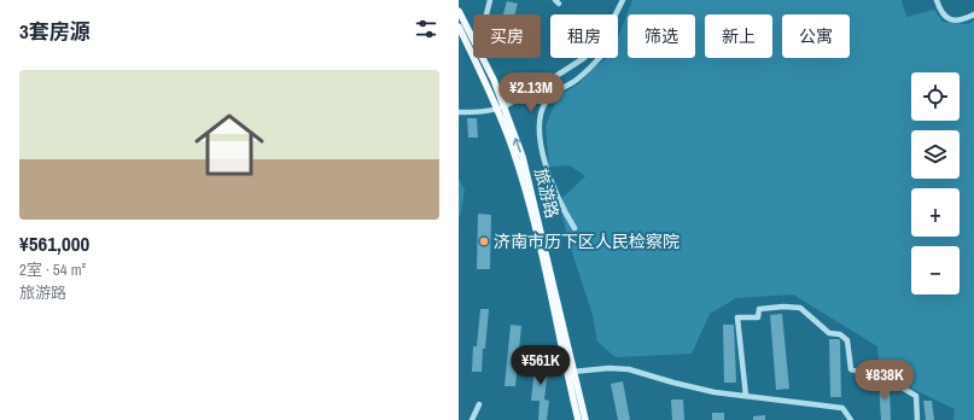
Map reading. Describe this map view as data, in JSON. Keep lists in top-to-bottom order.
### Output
{
  "streets": {
    "main road": ["旅游路"]
  },
  "places": ["济南市历下区人民检察院"],
  "page": {
    "heading": "3套房源",
    "chip": [
      "买房",
      "租房",
      "筛选",
      "新上",
      "公寓"
    ],
    "list": [
      {
        "name": "¥561,000",
        "note": "2室 · 54 m² · 旅游路"
      }
    ],
    "map_buttons": ["+", "−"],
    "price": ["¥2.13M", "¥561K", "¥838K"]
  }
}
